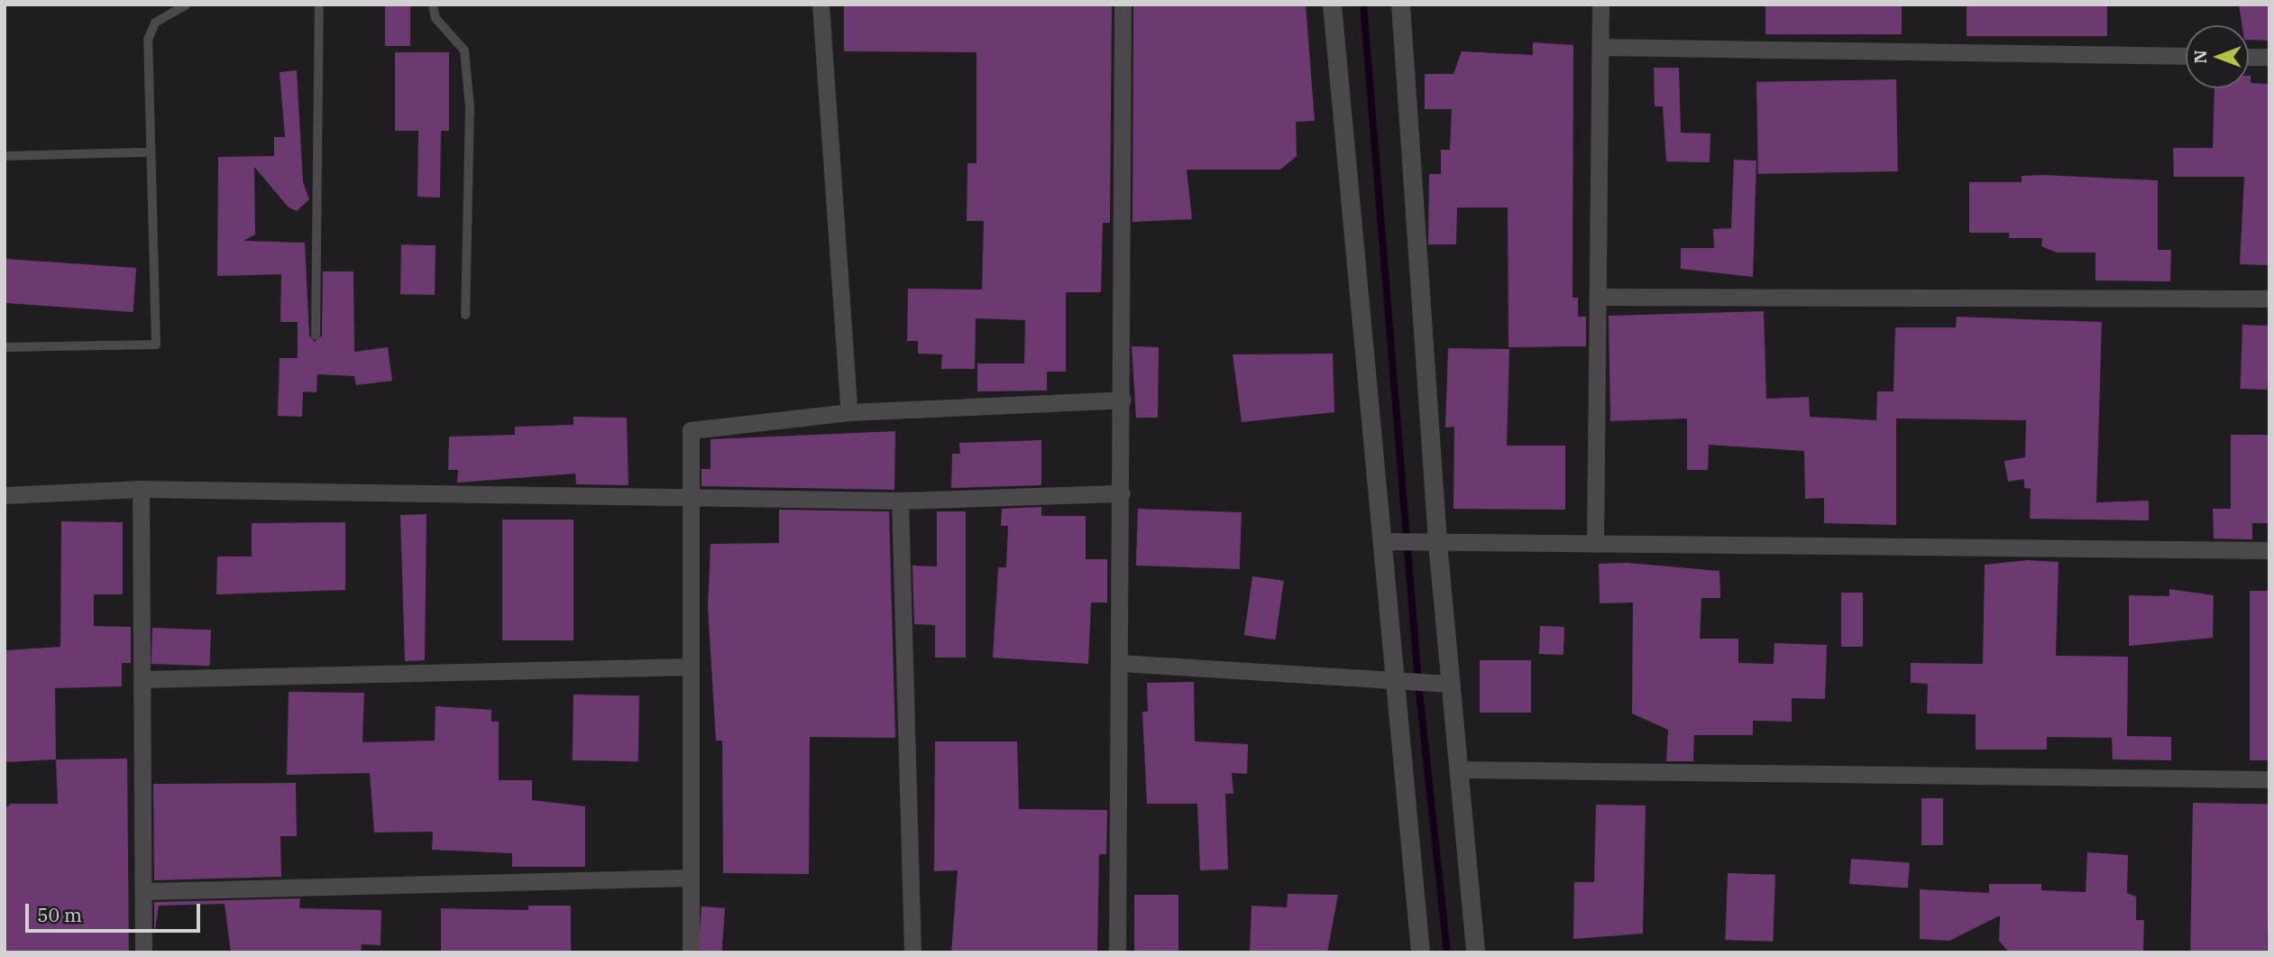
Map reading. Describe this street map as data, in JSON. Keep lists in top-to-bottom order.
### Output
{
  "scale_bar": "50 m",
  "north": "left"
}
